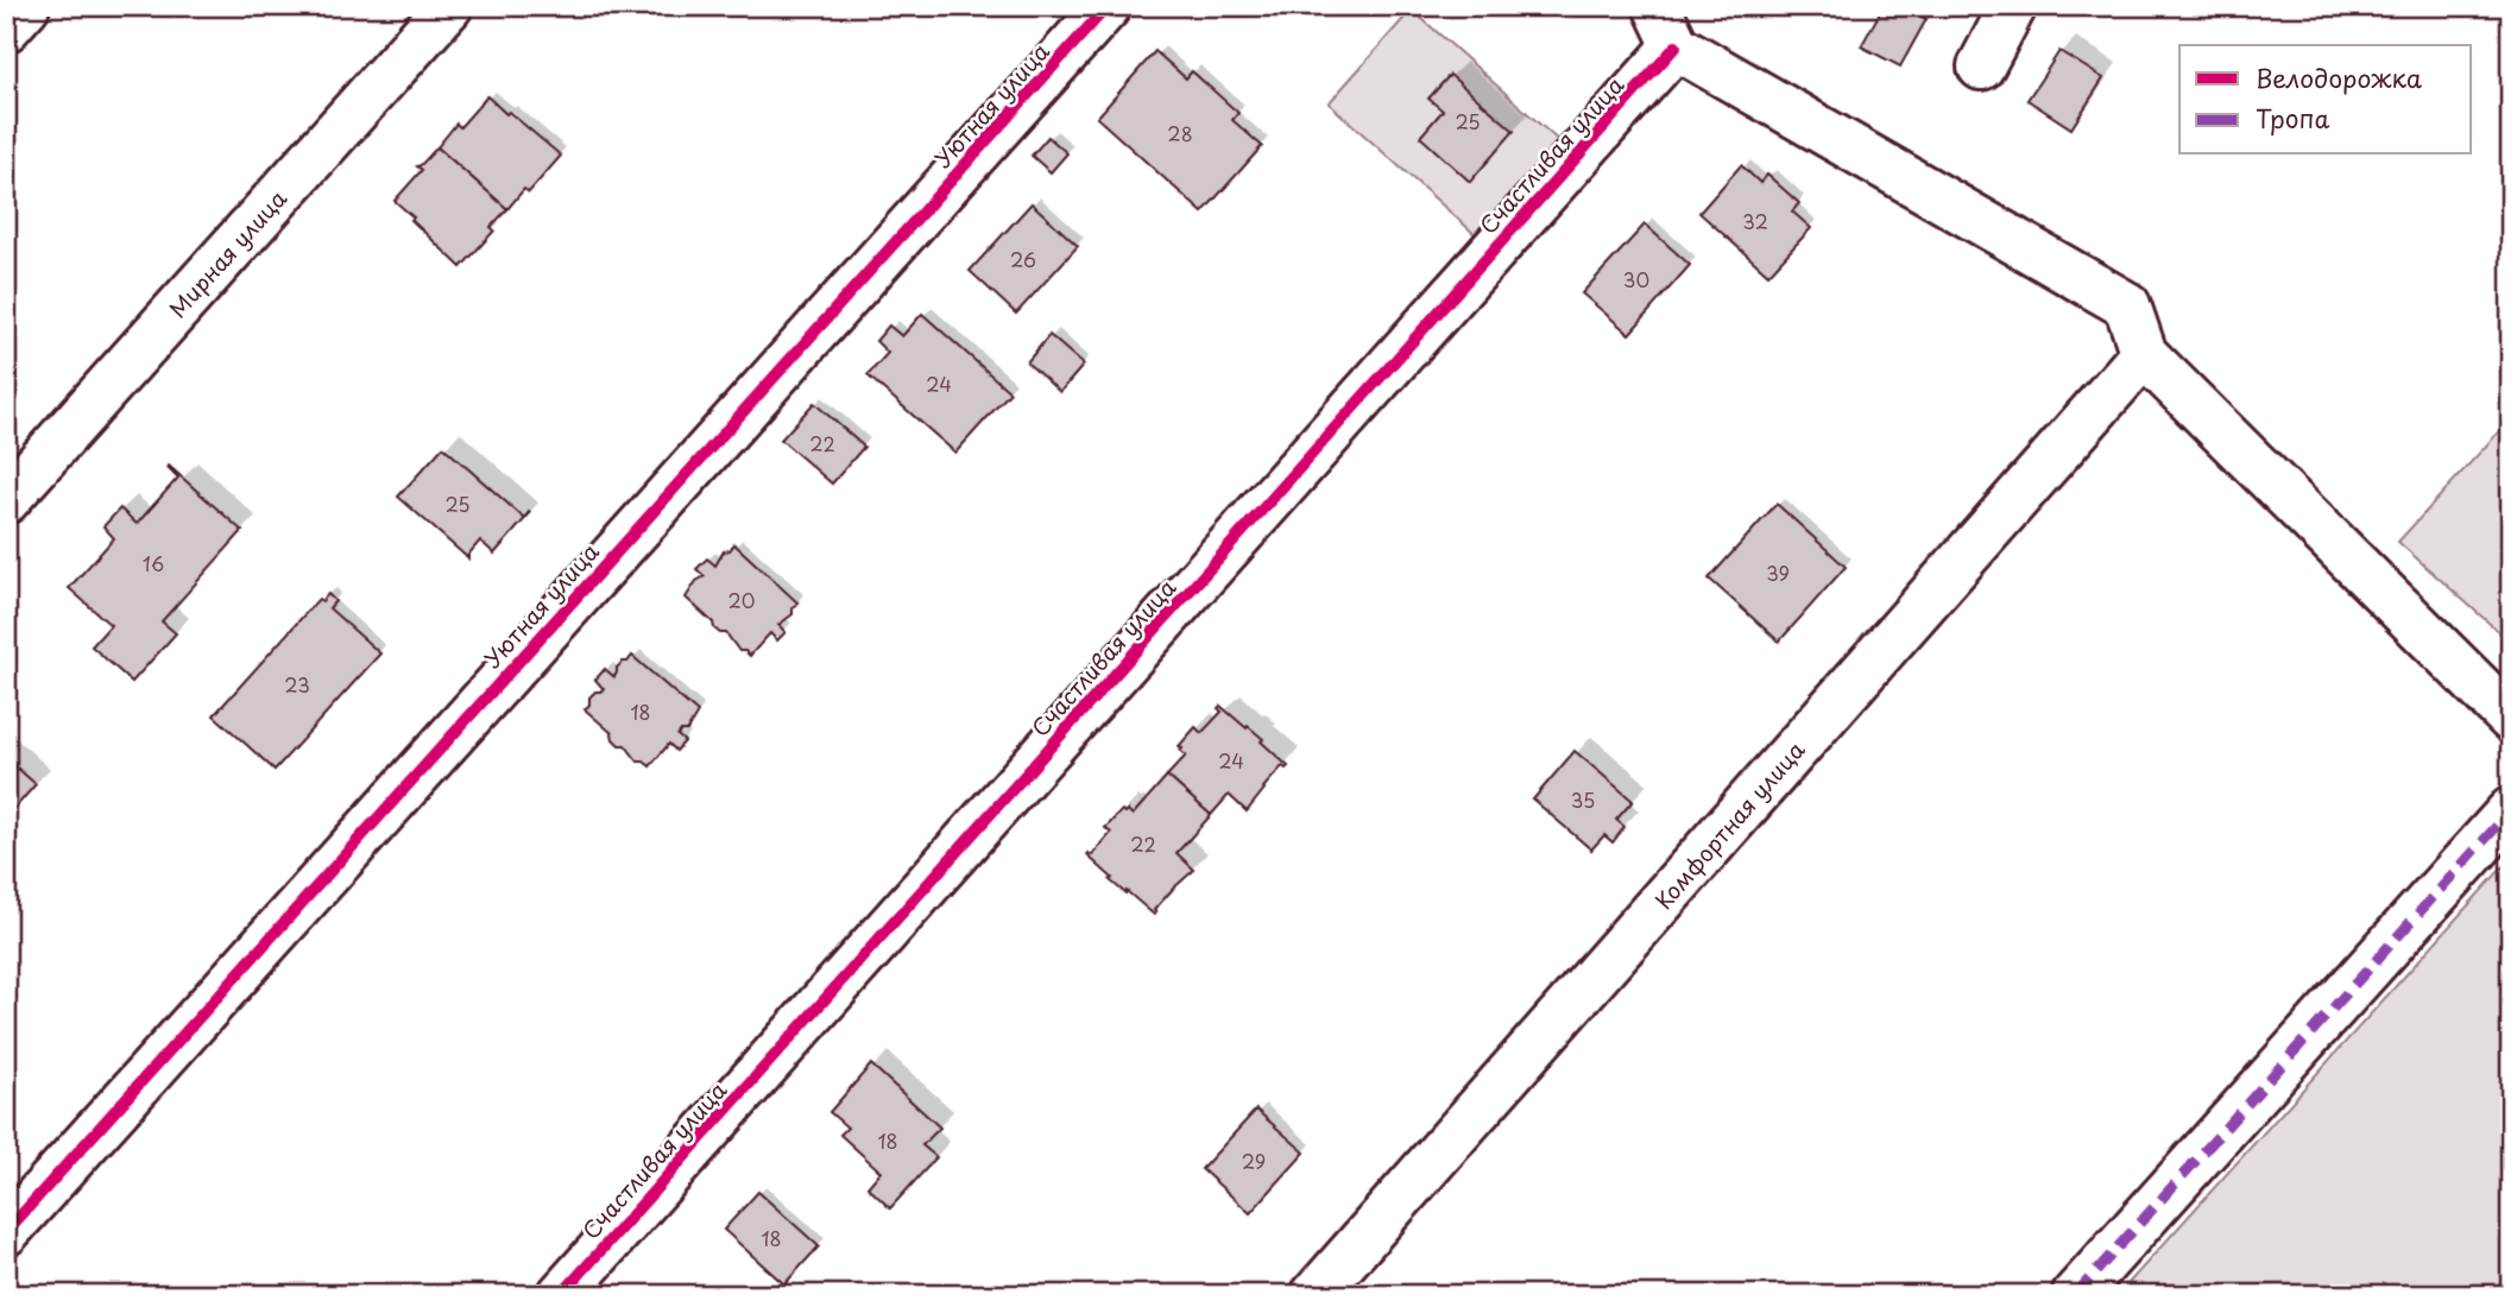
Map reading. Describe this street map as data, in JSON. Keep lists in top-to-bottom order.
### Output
{
  "streets": {
    "street": [
      "Уютная улица",
      "Счастливая улица",
      "Мирная улица",
      "Комфортная улица"
    ]
  },
  "house_numbers": [
    "25",
    "28",
    "32",
    "26",
    "30",
    "24",
    "22",
    "25",
    "16",
    "39",
    "20",
    "23",
    "18",
    "24",
    "35",
    "22",
    "18",
    "29",
    "18"
  ],
  "legend": ["Велодорожка", "Тропа"]
}
